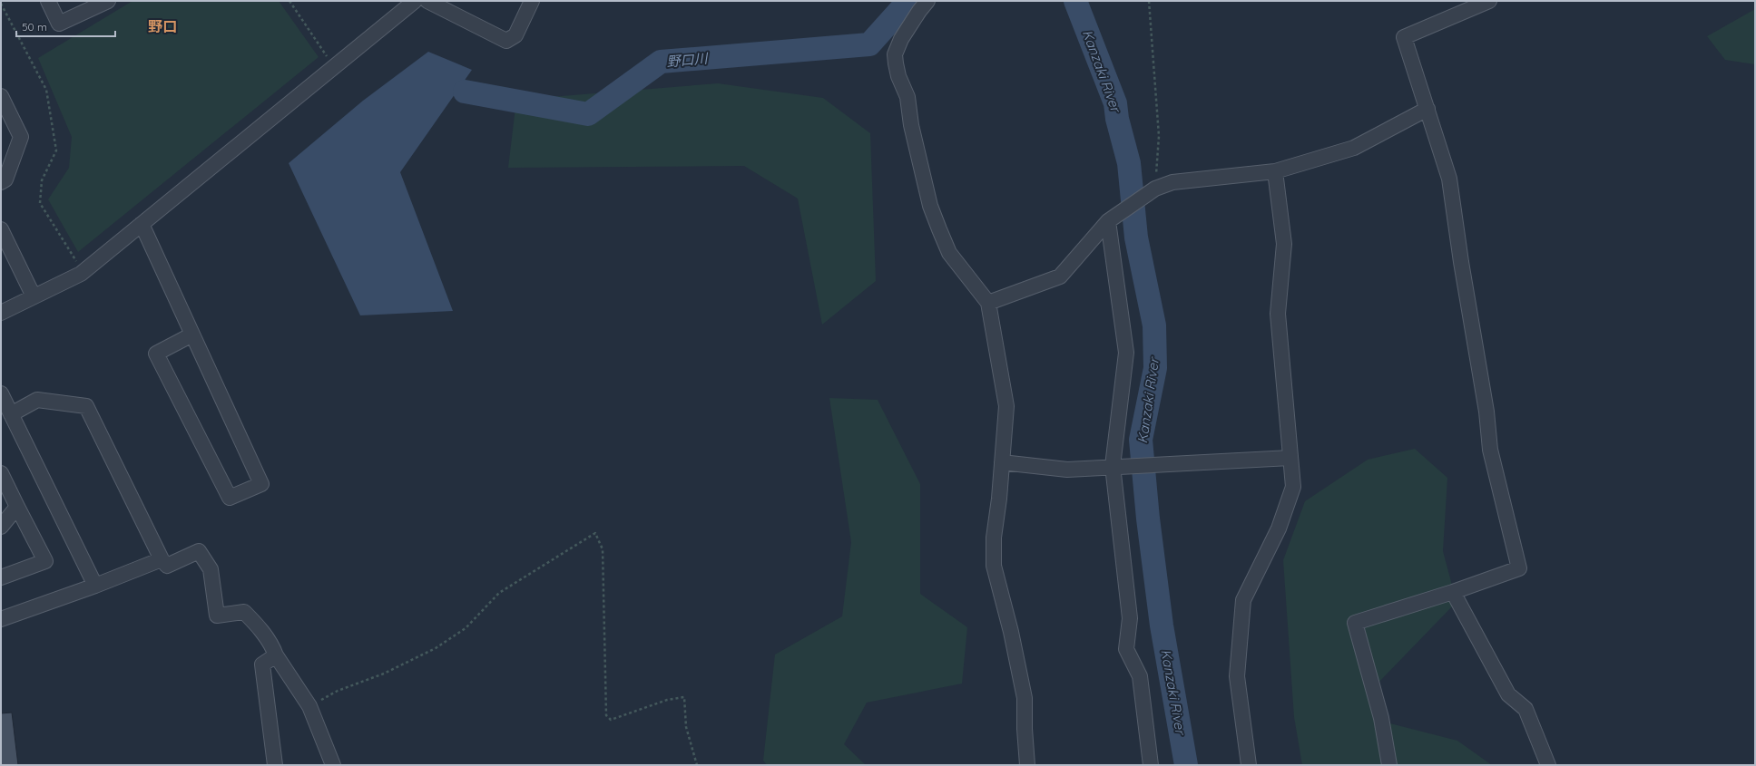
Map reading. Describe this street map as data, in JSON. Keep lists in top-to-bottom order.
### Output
{
  "districts": ["野口"],
  "water": ["野口川", "Kanzaki River"],
  "scale_bar": "50 m"
}
